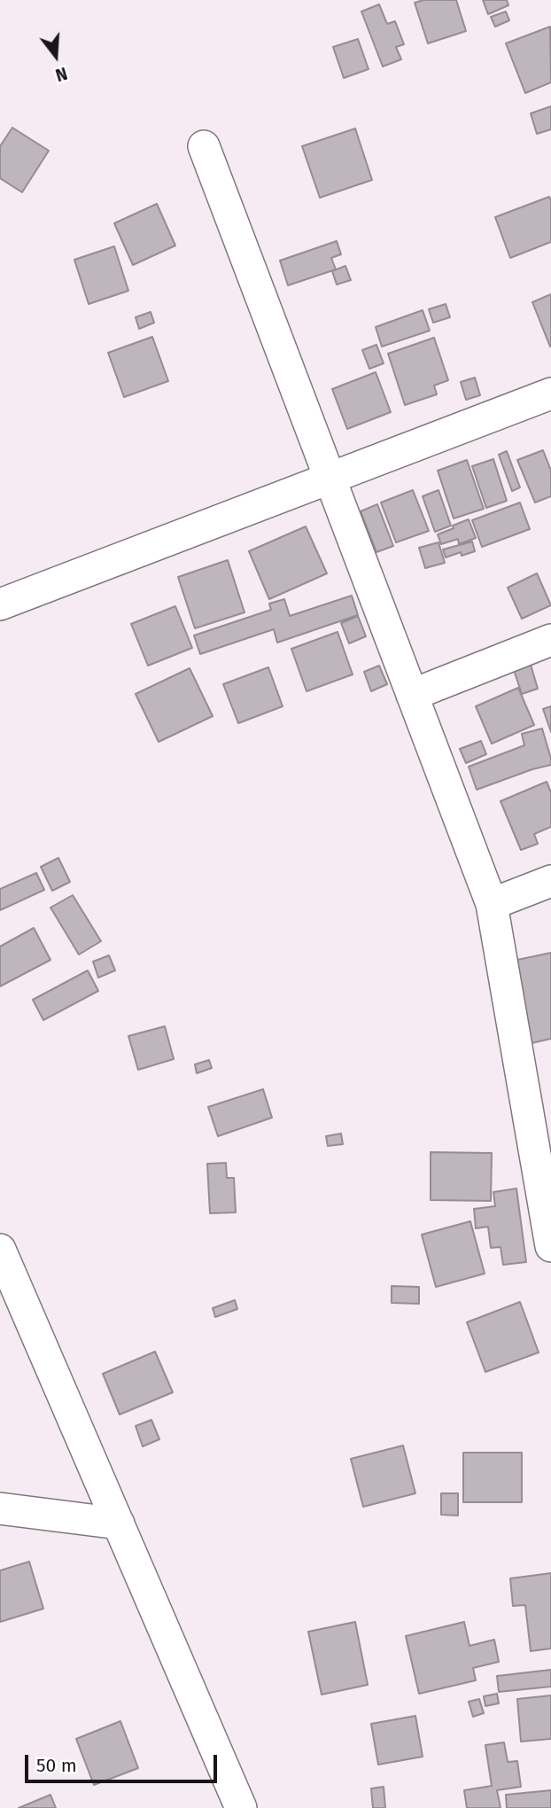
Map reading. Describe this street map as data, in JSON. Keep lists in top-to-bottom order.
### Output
{
  "scale_bar": "50 m",
  "north": "bottom"
}
